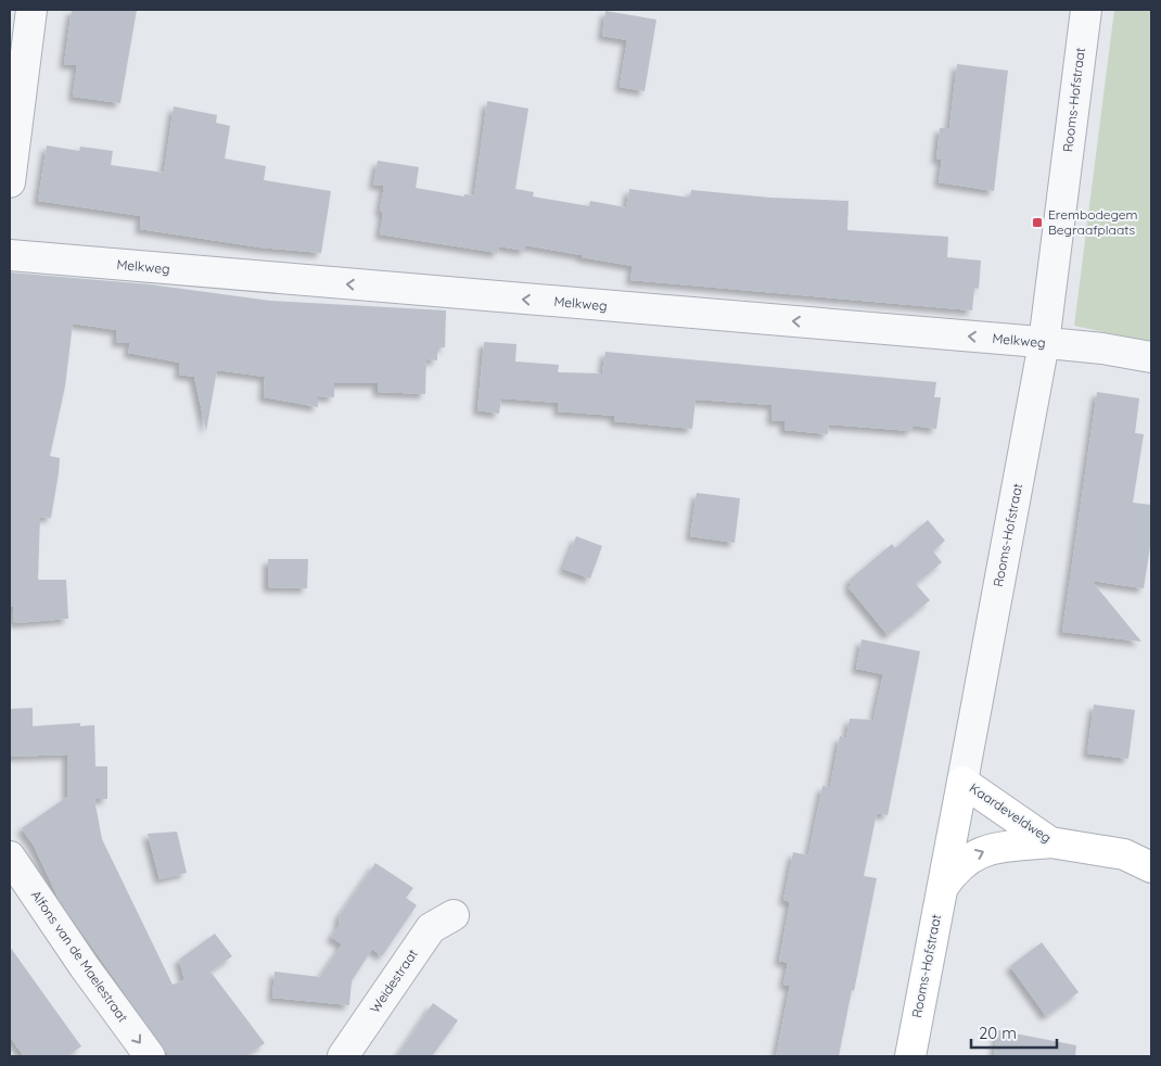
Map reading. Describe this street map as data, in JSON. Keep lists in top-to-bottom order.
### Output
{
  "streets": {
    "street": [
      "Rooms-Hofstraat",
      "Melkweg",
      "Kaardeveldweg",
      "Alfons van de Maelestraat",
      "Weidestraat"
    ]
  },
  "crossings": [
    ["Rooms-Hofstraat", "Melkweg"],
    ["Rooms-Hofstraat", "Kaardeveldweg"]
  ],
  "one_way": ["Melkweg", "Alfons van de Maelestraat"],
  "places": {
    "transit": ["Erembodegem Begraafplaats"]
  },
  "scale_bar": "20 m"
}
